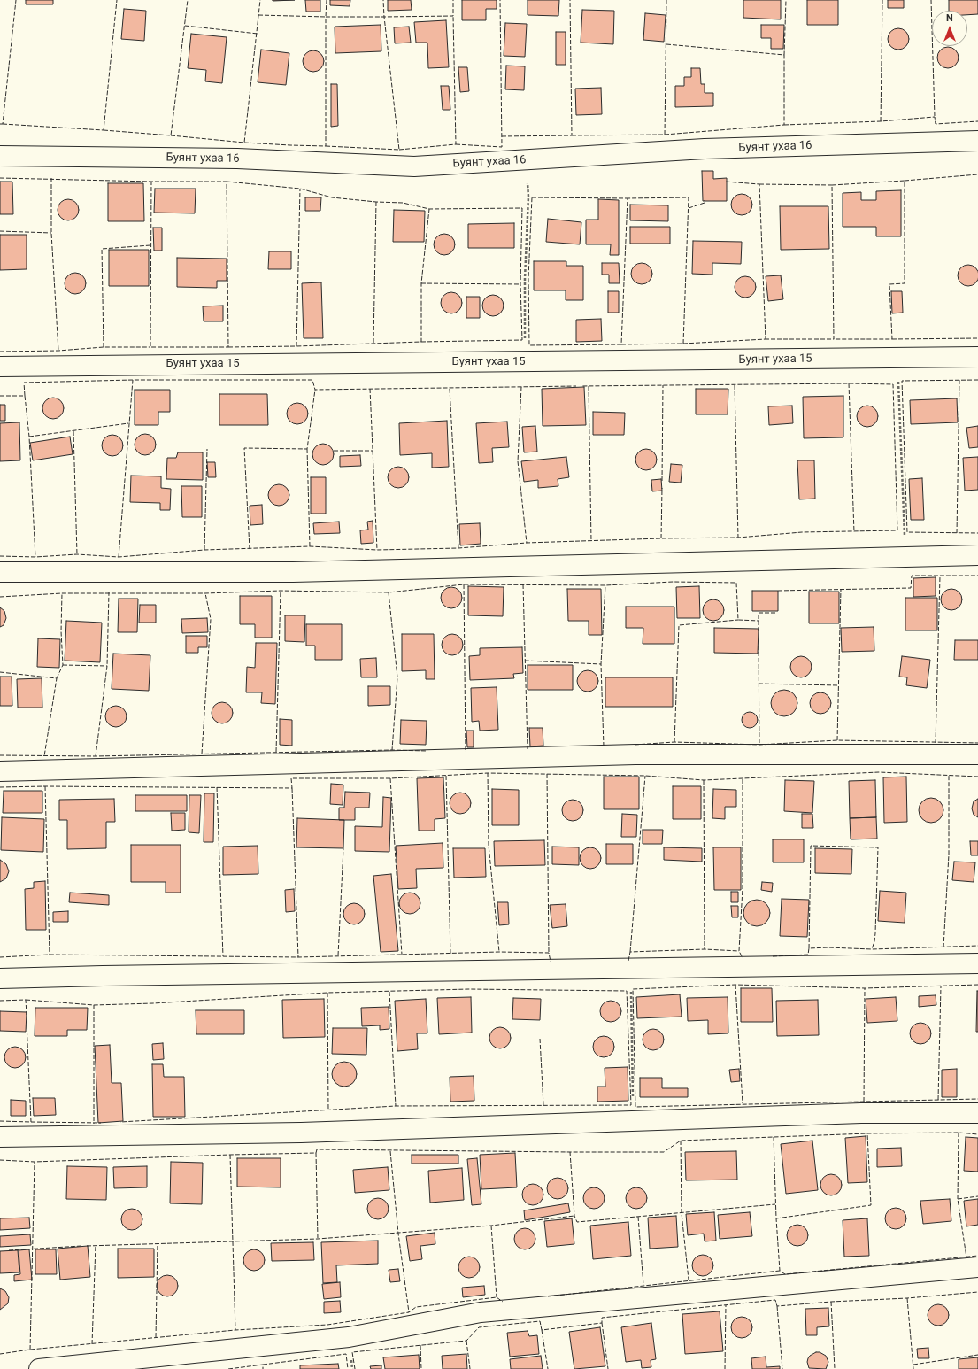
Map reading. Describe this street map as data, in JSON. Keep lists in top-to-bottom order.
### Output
{
  "streets": {
    "street": ["Буянт ухаа 16", "Буянт ухаа 15"]
  },
  "north": "top"
}
